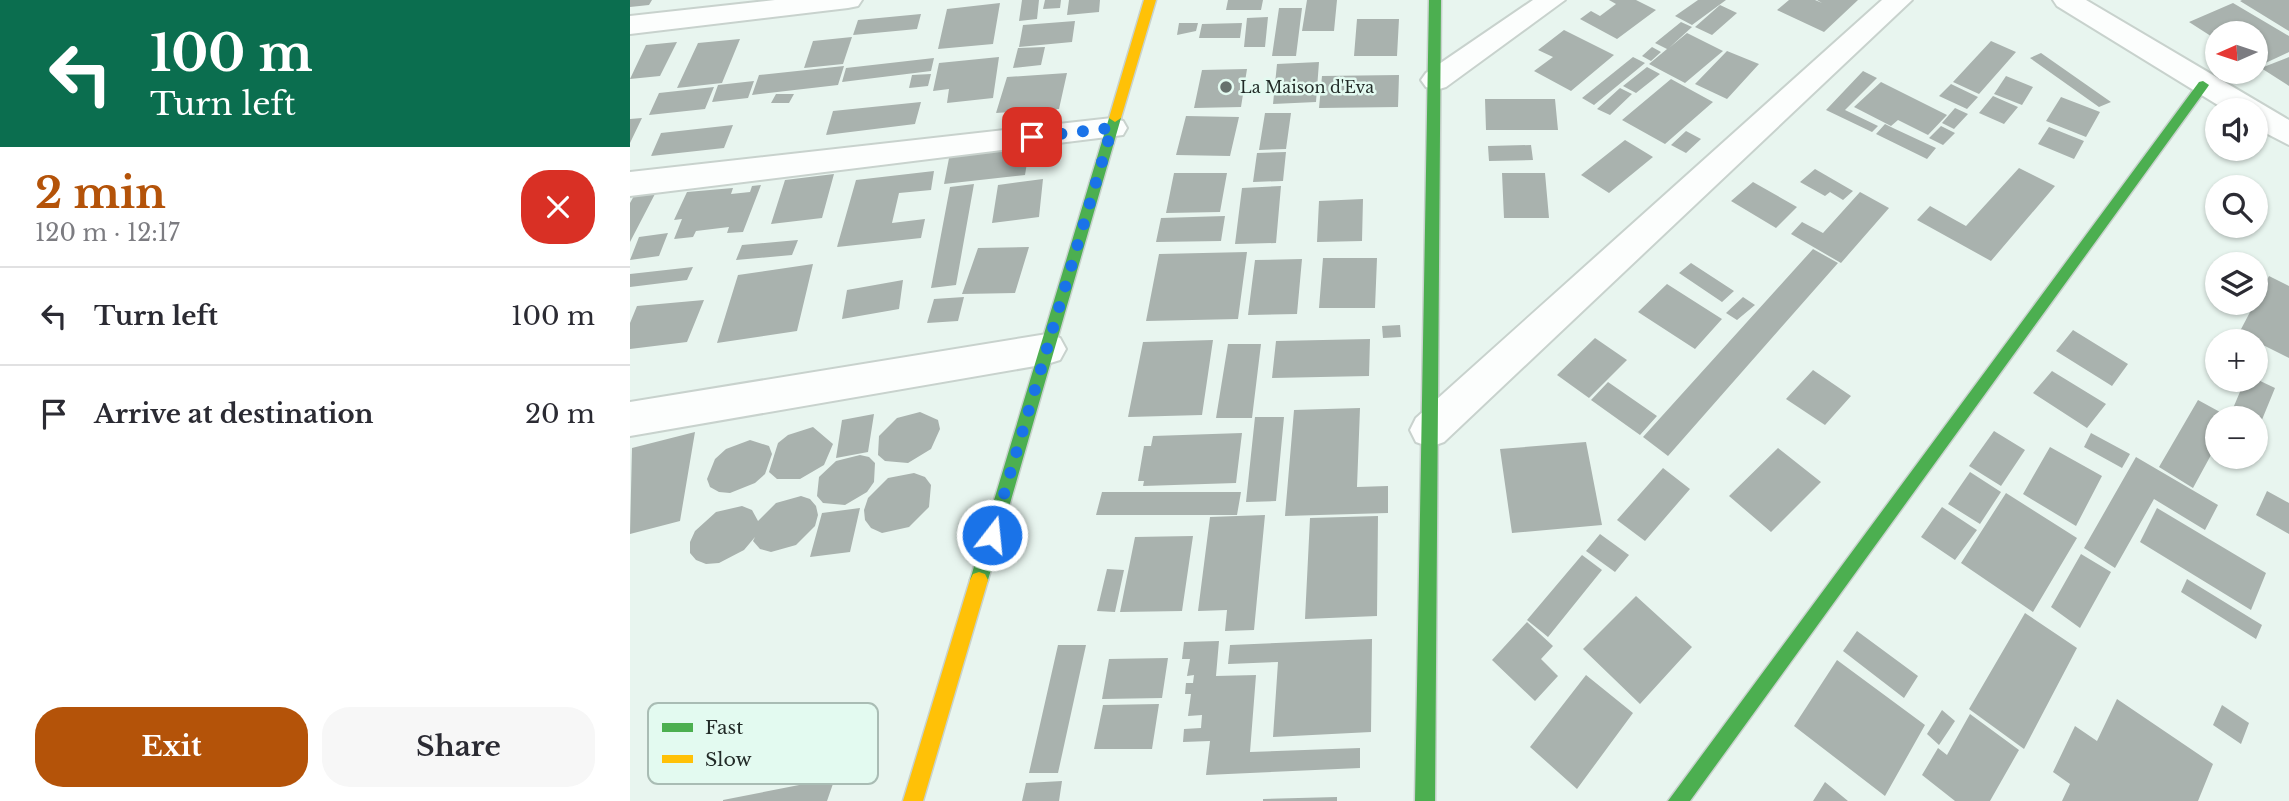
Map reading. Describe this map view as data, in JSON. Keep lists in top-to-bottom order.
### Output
{
  "places": ["La Maison d'Eva"],
  "legend": ["Fast", "Slow"],
  "north": "left",
  "page": {
    "turn": ["100 m", "Turn left"],
    "map_buttons": ["+", "−"],
    "heading": ["2 min", "120 m · 12:17"],
    "list": [
      {
        "name": "Turn left",
        "value": "100 m"
      },
      {
        "name": "Arrive at destination",
        "value": "20 m"
      }
    ],
    "buttons": ["Exit", "Share"]
  }
}
